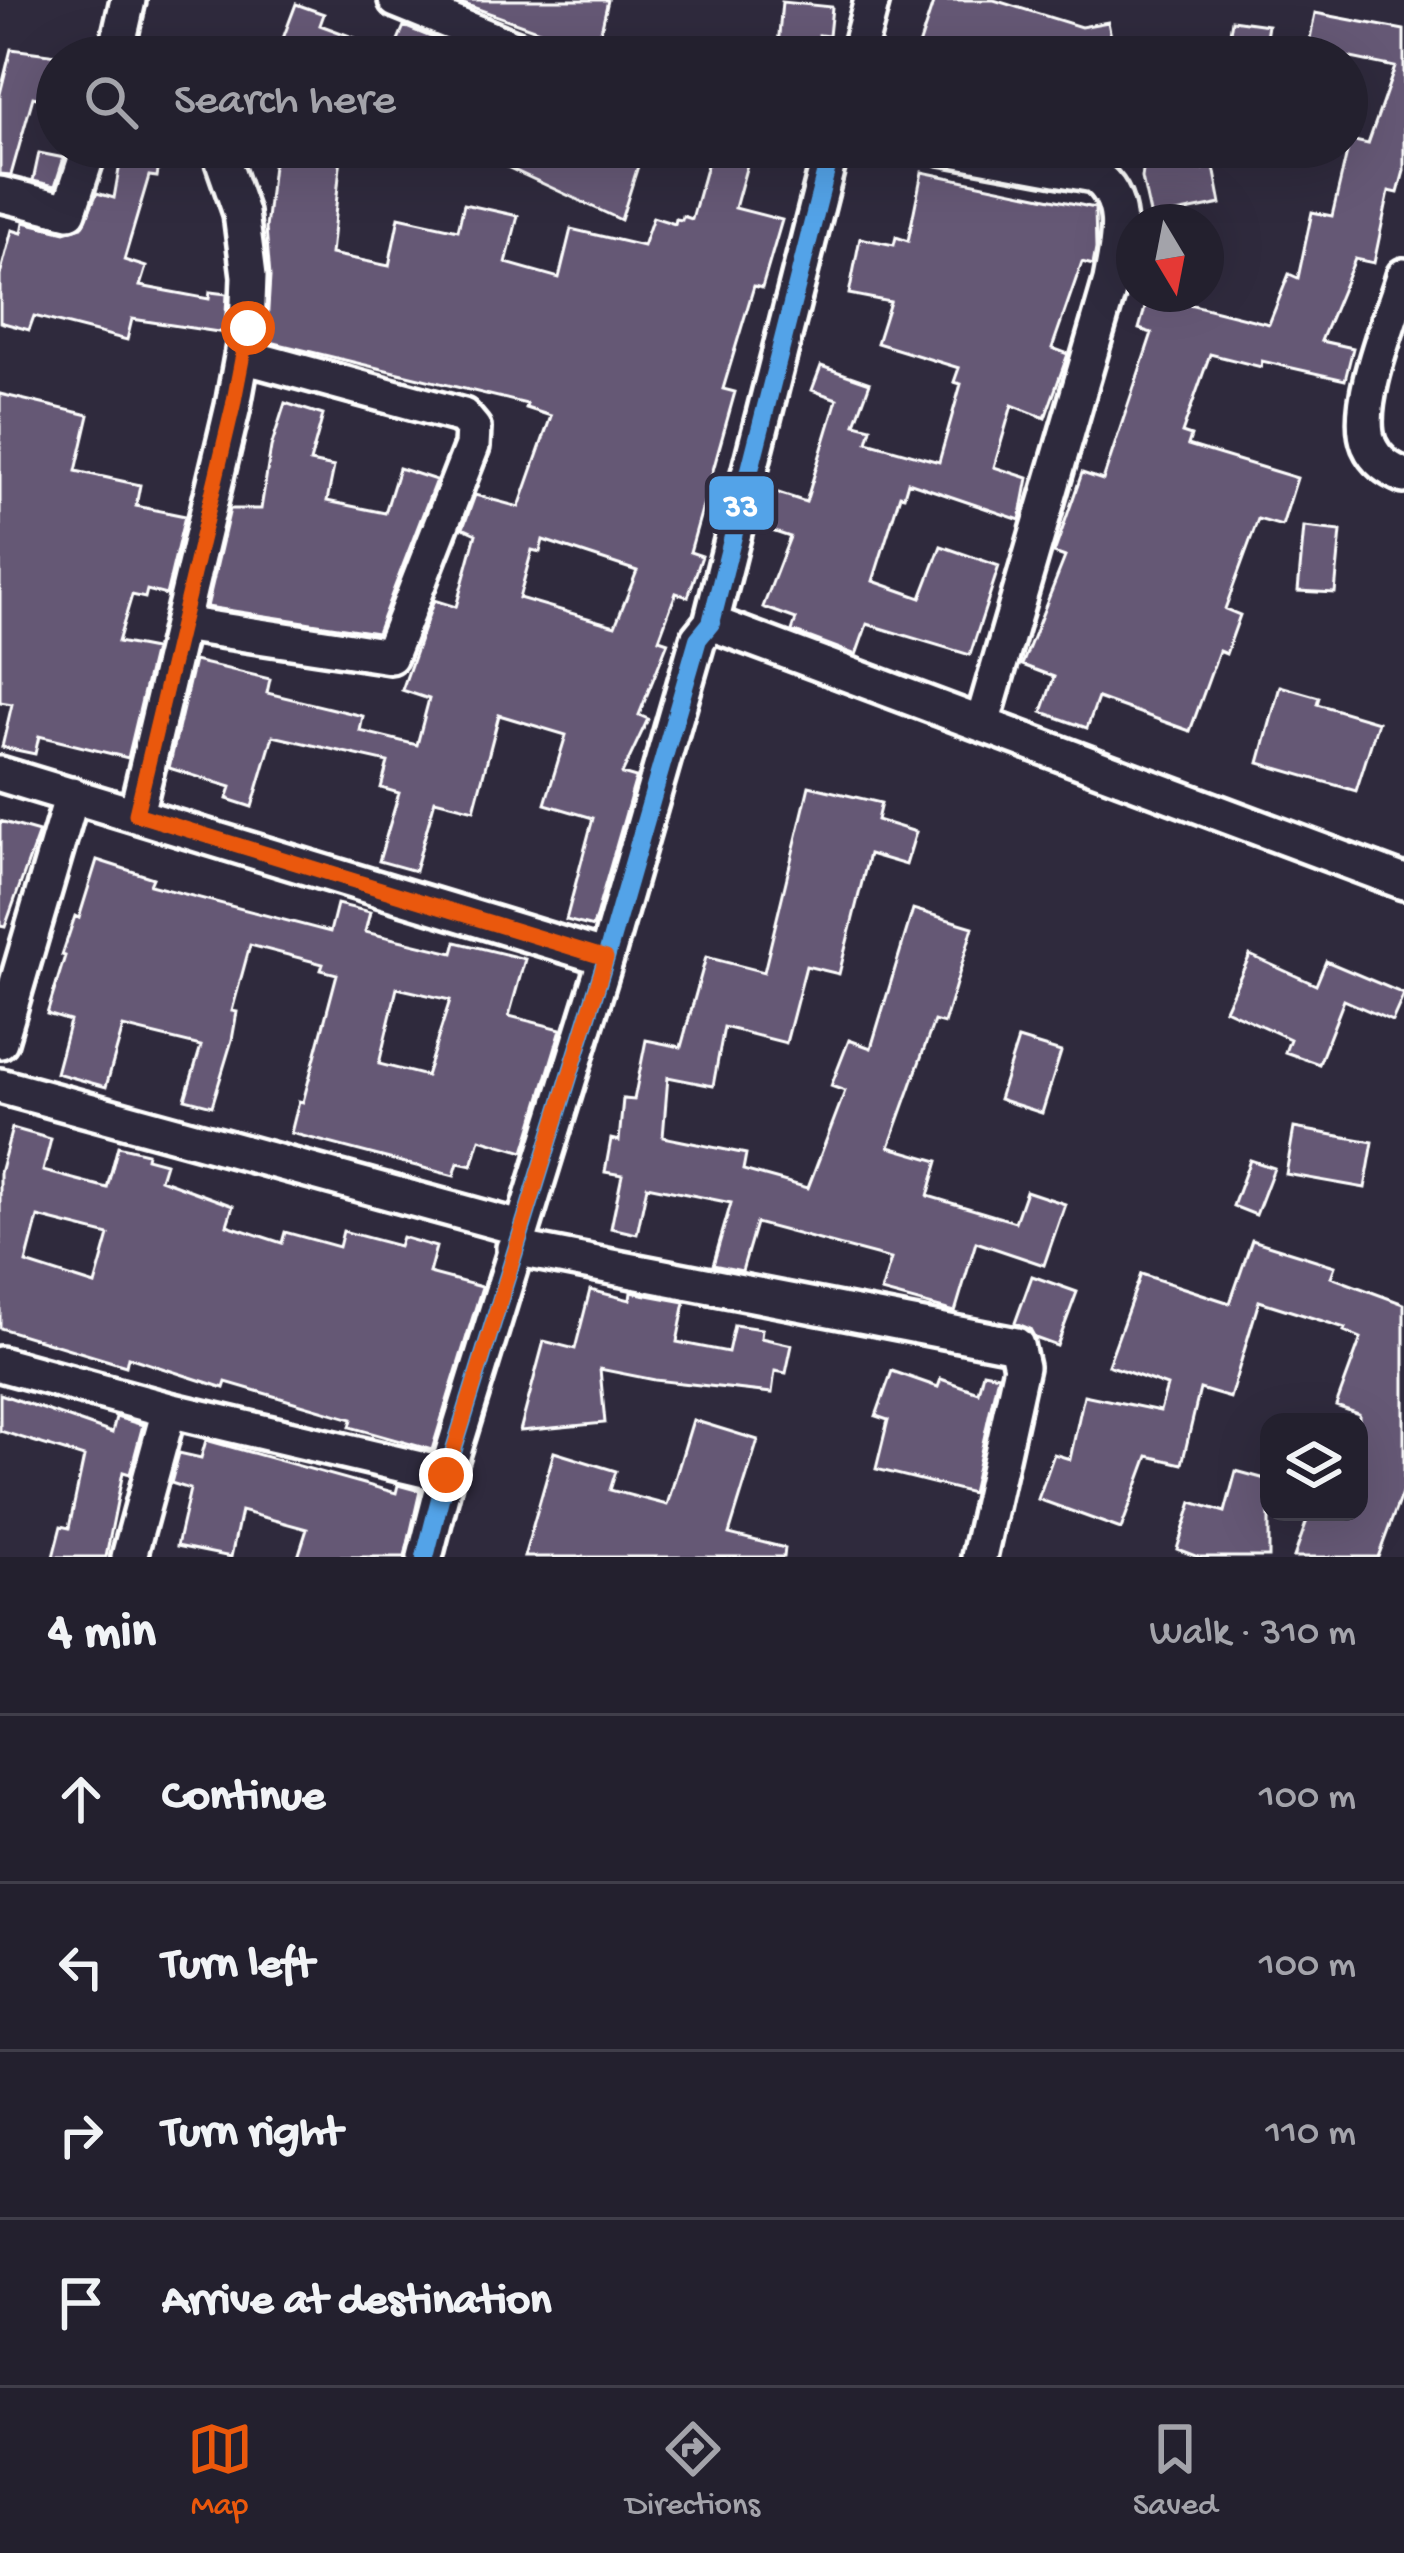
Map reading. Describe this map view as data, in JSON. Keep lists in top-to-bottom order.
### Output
{
  "lines": ["transit line 33"],
  "north": "bottom",
  "page": {
    "search": "Search here",
    "heading": ["4 min", "Walk · 310 m"],
    "list": [
      ["Continue", "100 m"],
      ["Turn left", "100 m"],
      ["Turn right", "110 m"],
      "Arrive at destination"
    ],
    "nav": ["Map", "Directions", "Saved"]
  }
}
